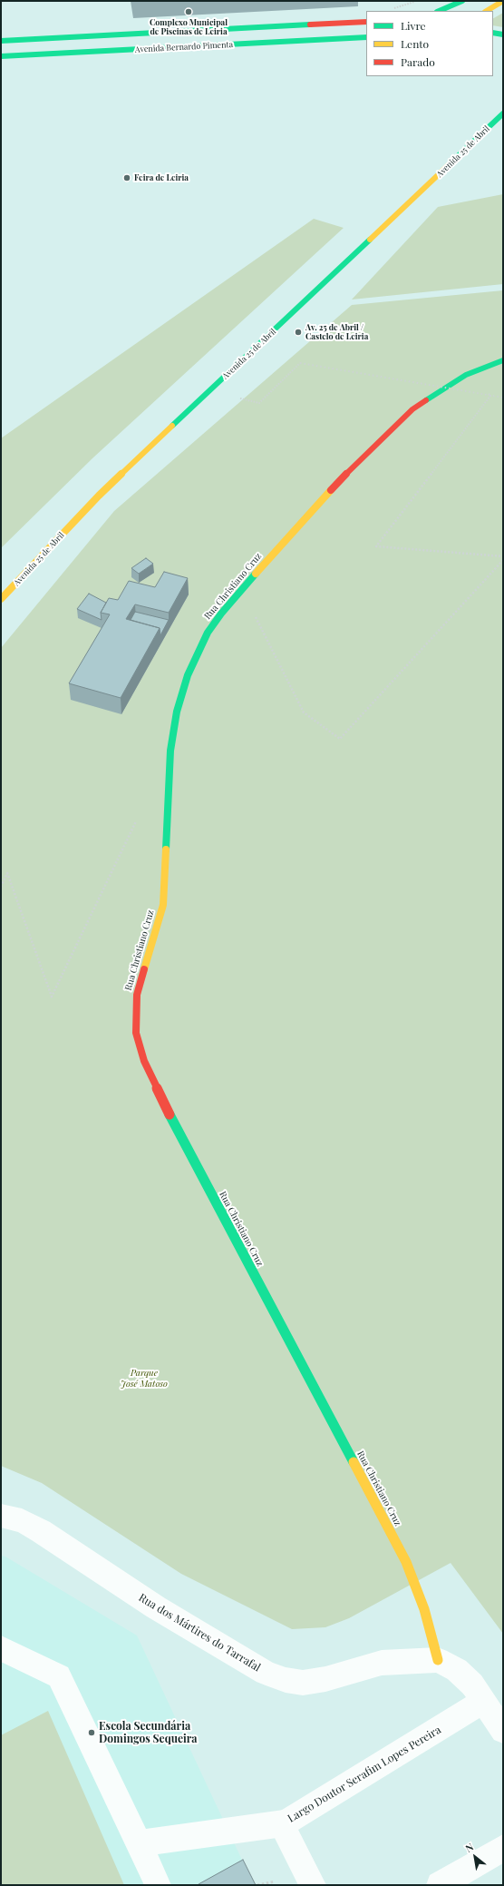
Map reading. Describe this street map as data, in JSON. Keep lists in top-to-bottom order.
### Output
{
  "streets": {
    "main road": ["Avenida Bernardo Pimenta", "Avenida 25 de Abril", "Rua Christiano Cruz"],
    "street": ["Rua dos Mártires do Tarrafal", "Largo Doutor Serafim Lopes Pereira"]
  },
  "crossings": [
    ["Rua Christiano Cruz", "Rua dos Mártires do Tarrafal"]
  ],
  "parks": ["Parque José Matoso"],
  "places": [
    "Complexo Municipal de Piscinas de Leiria",
    "Feira de Leiria",
    "Av. 25 de Abril / Castelo de Leiria",
    "Escola Secundária Domingos Sequeira"
  ],
  "legend": ["Livre", "Lento", "Parado"],
  "north": "top left"
}
